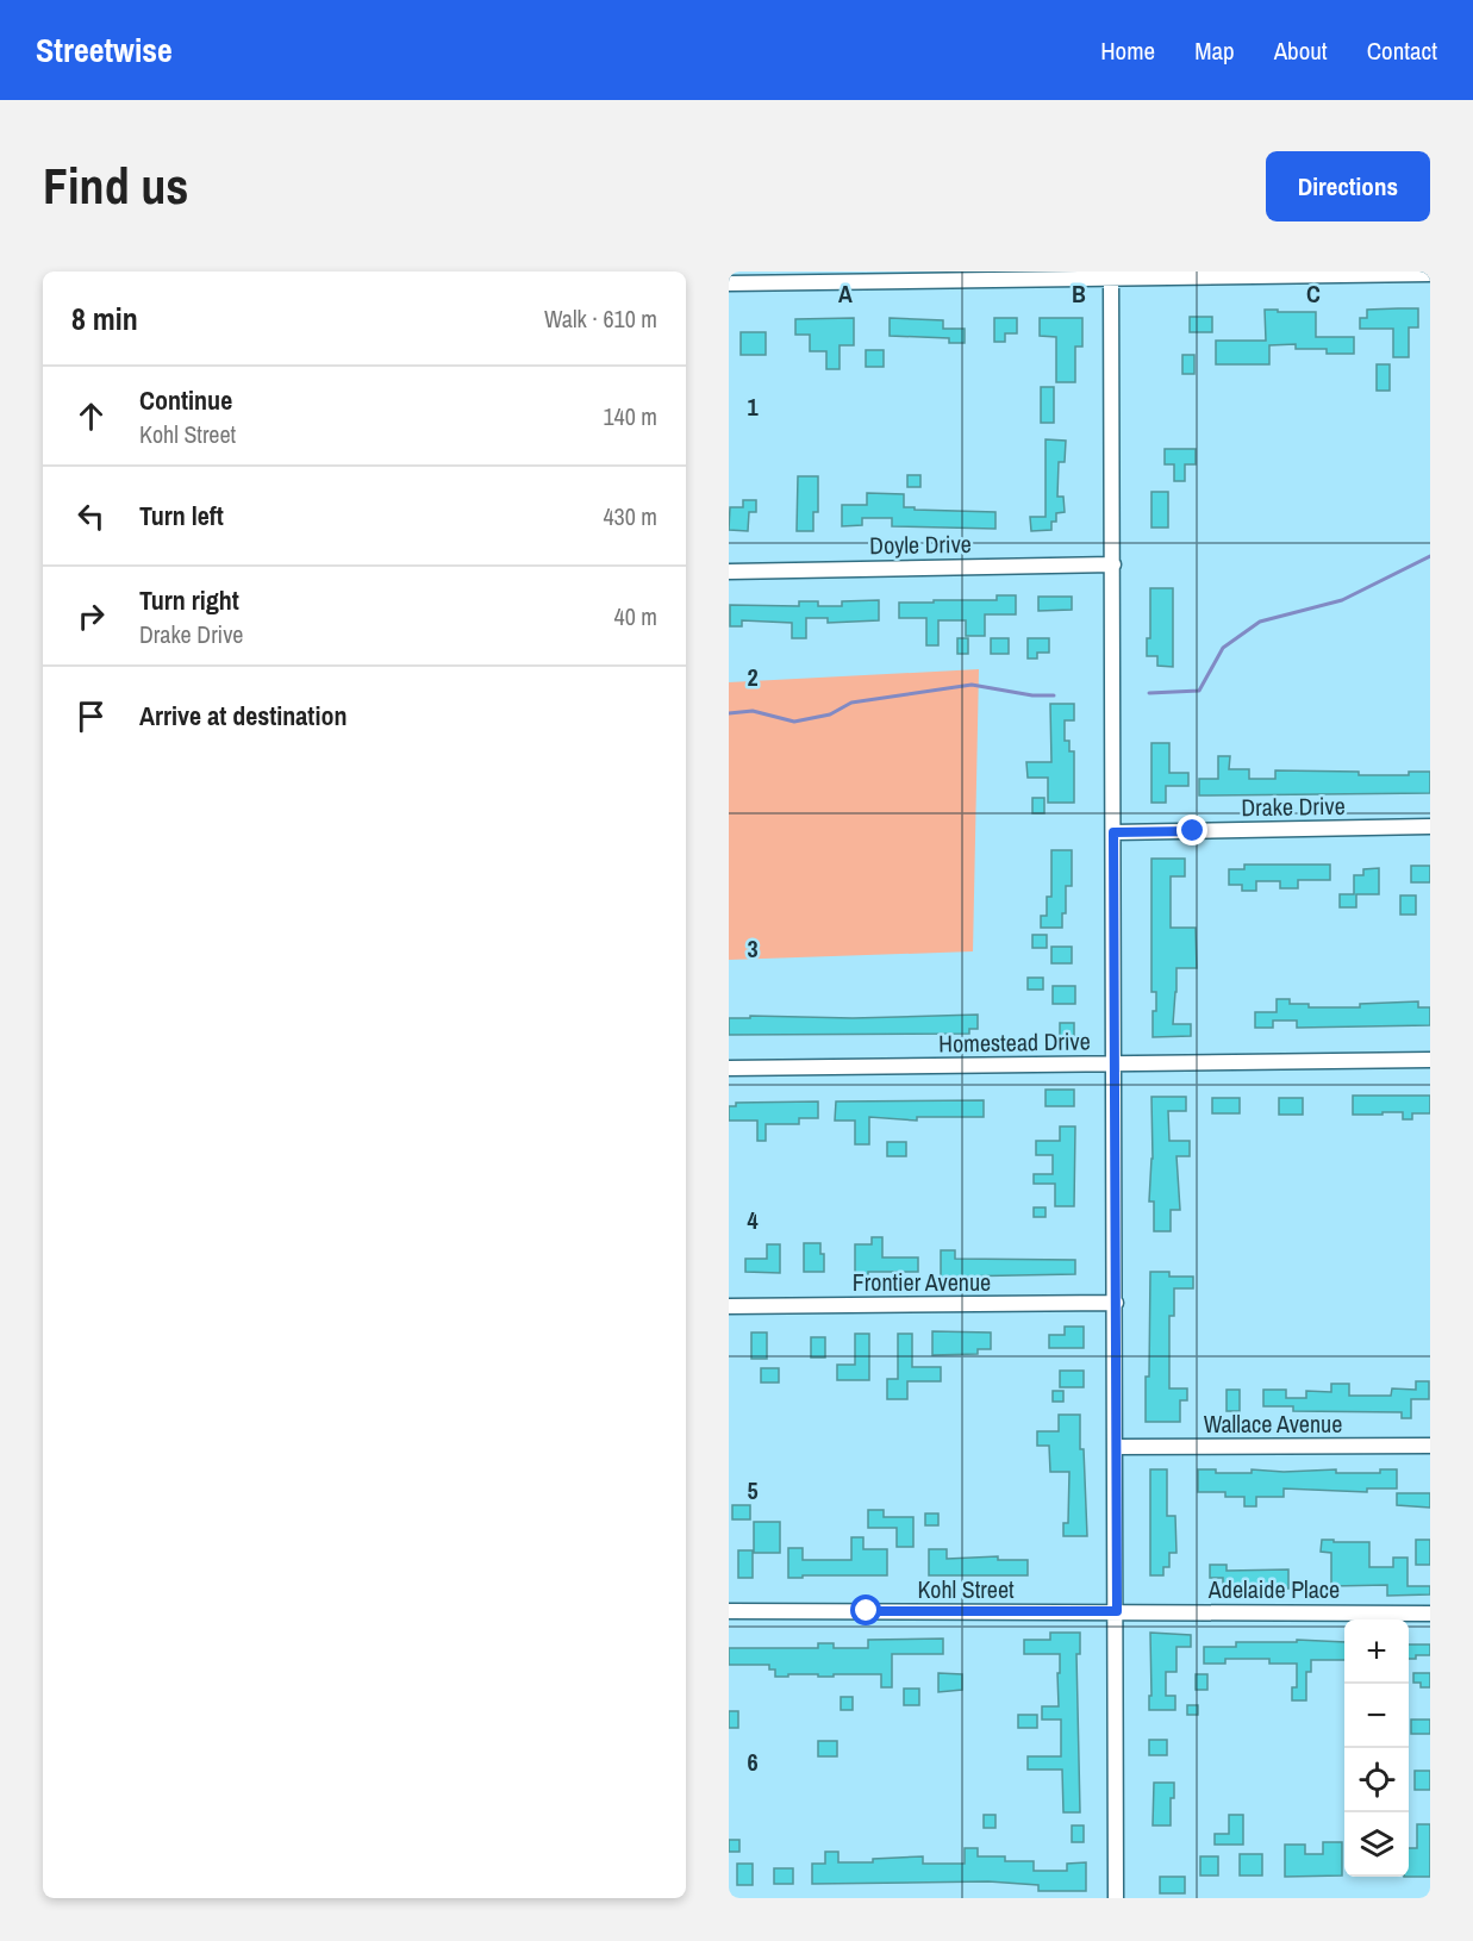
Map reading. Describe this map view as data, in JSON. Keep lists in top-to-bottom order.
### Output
{
  "streets": {
    "street": [
      "Doyle Drive",
      "Drake Drive",
      "Homestead Drive",
      "Frontier Avenue",
      "Wallace Avenue",
      "Kohl Street",
      "Adelaide Place"
    ]
  },
  "crossings": [
    ["Kohl Street", "Adelaide Place"]
  ],
  "page": {
    "header": "Streetwise",
    "nav": [
      "Home",
      "Map",
      "About",
      "Contact"
    ],
    "buttons": "Directions",
    "title": "Find us",
    "heading": ["8 min", "Walk · 610 m"],
    "list": [
      ["Continue", "Kohl Street", "140 m"],
      ["Turn left", "430 m"],
      ["Turn right", "Drake Drive", "40 m"],
      "Arrive at destination"
    ],
    "map_buttons": ["+", "−"]
  },
  "grid": {
    "columns": ["A", "B", "C"],
    "rows": [
      "1",
      "2",
      "3",
      "4",
      "5",
      "6"
    ]
  }
}
